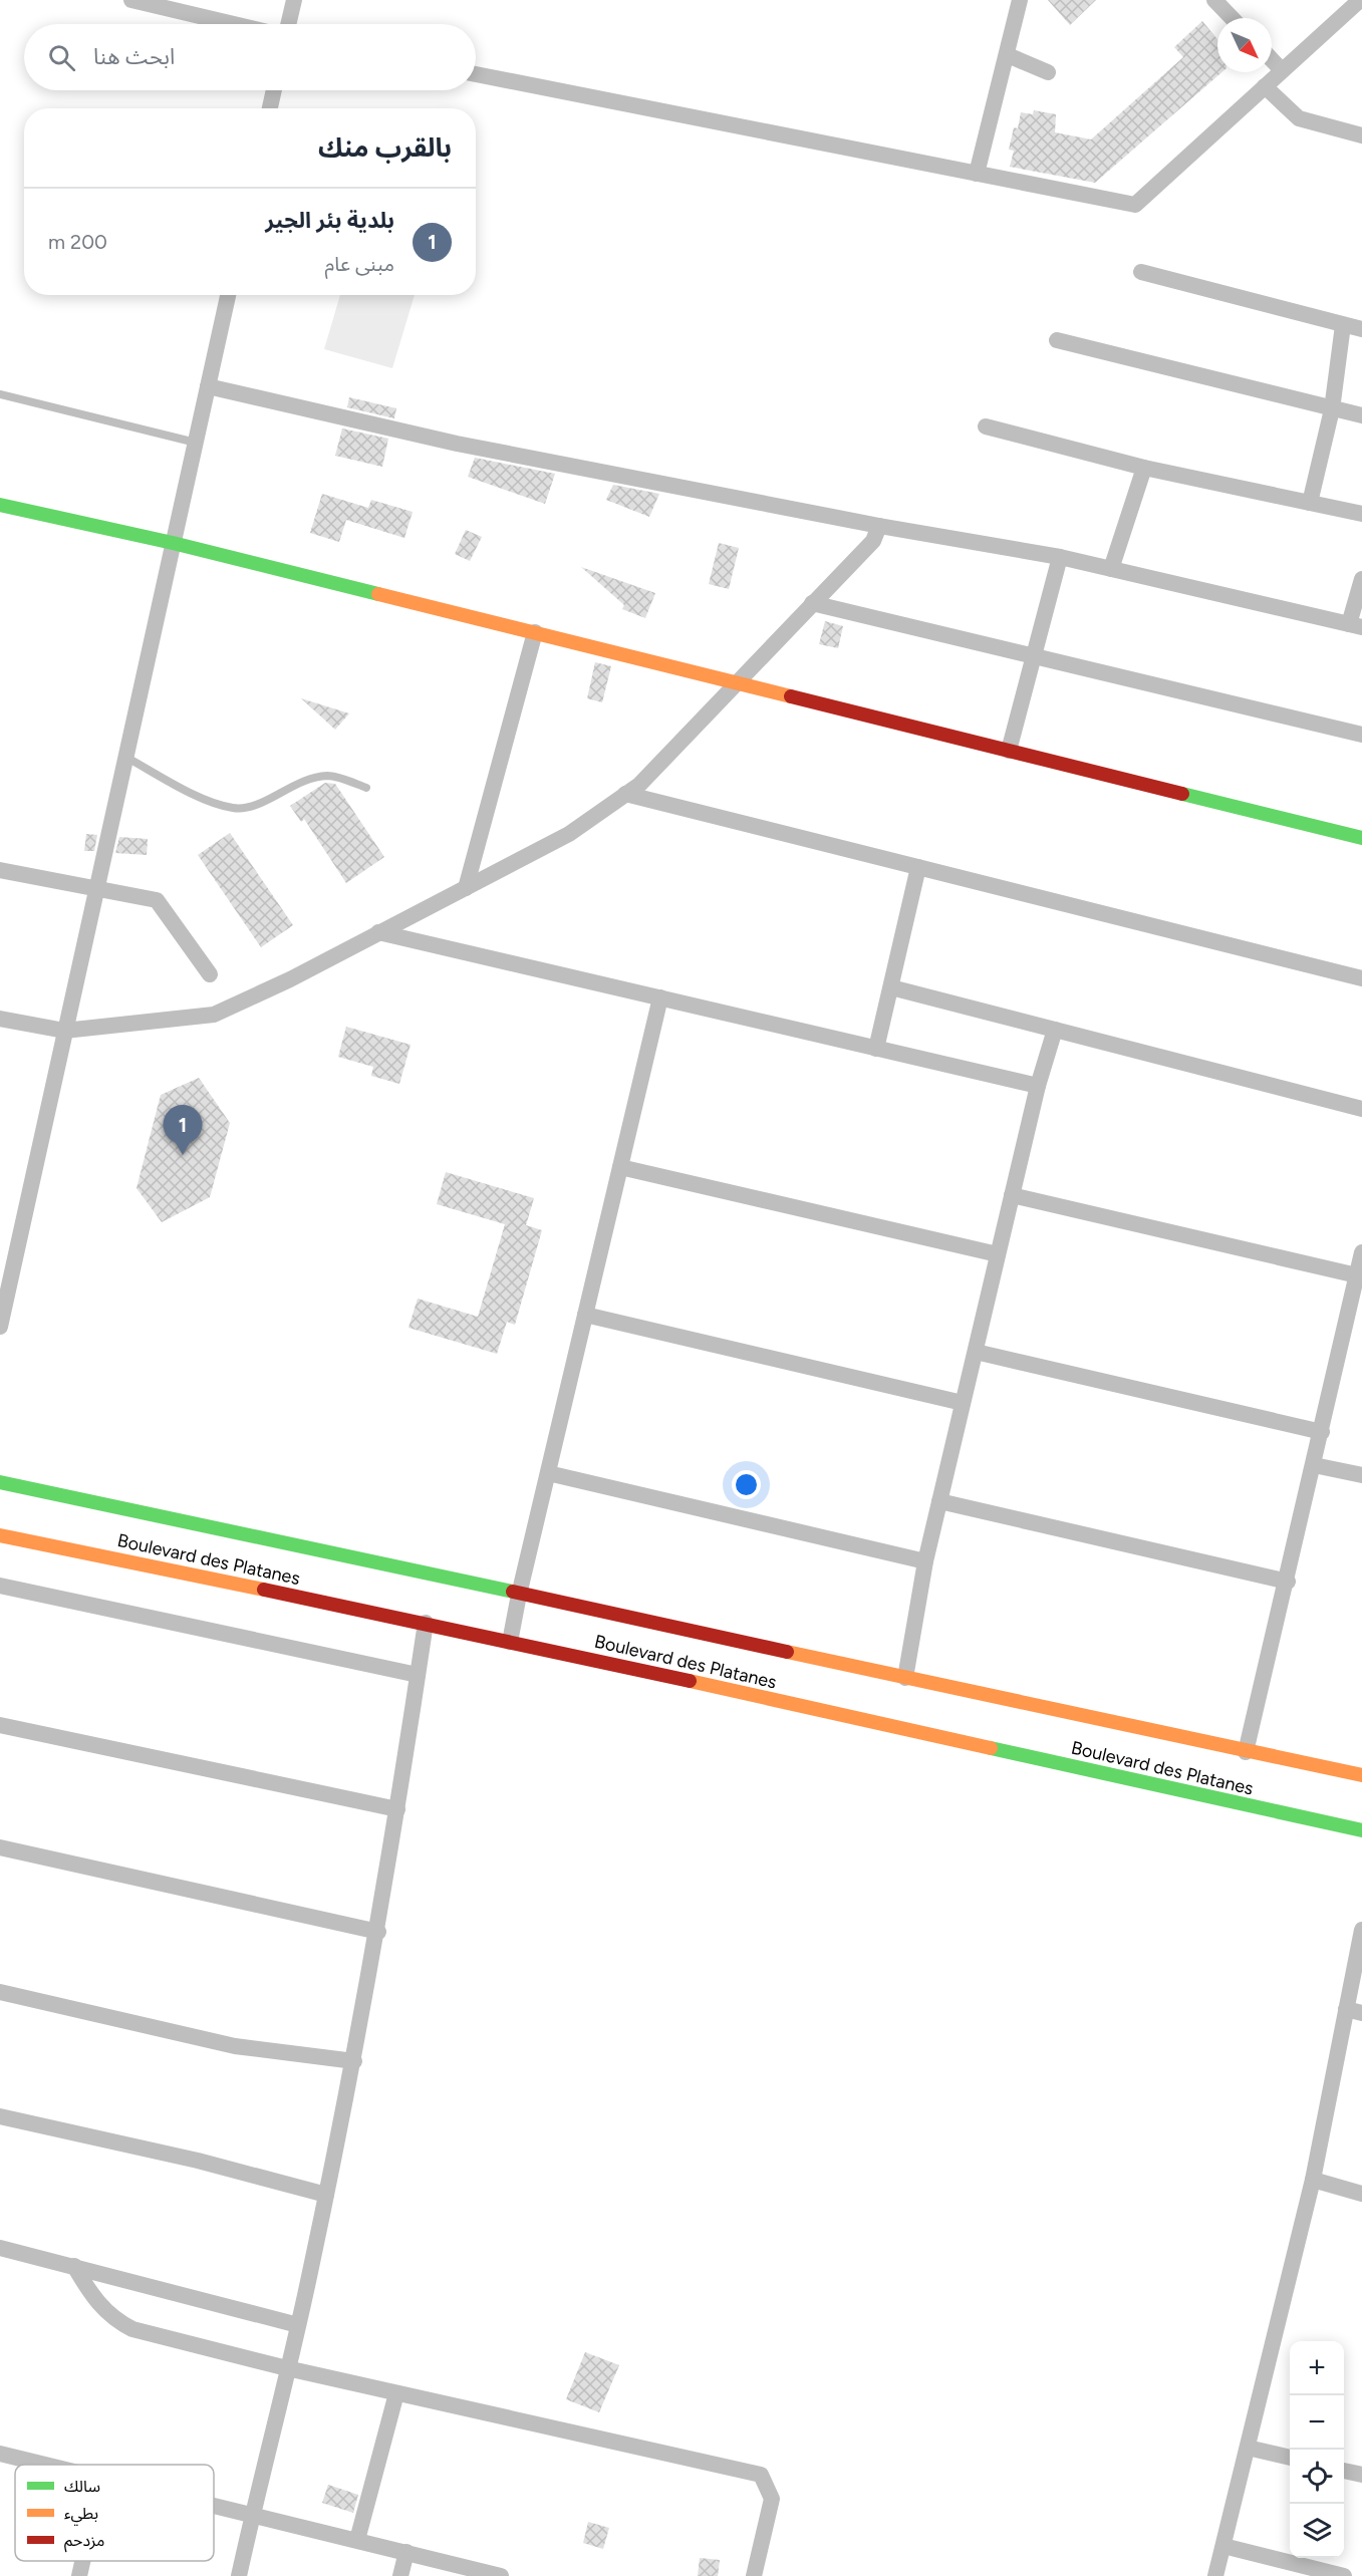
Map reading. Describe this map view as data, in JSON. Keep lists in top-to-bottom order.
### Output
{
  "streets": {
    "main road": ["Boulevard des Platanes"]
  },
  "legend": ["سالك", "بطيء", "مزدحم"],
  "north": "bottom right",
  "page": {
    "search": "ابحث هنا",
    "heading": "بالقرب منك",
    "list": [
      {
        "mark": "1",
        "name": "بلدية بئر الجير",
        "note": "مبنى عام",
        "value": "200 m"
      }
    ],
    "pins": "1",
    "map_buttons": ["+", "−"]
  }
}
